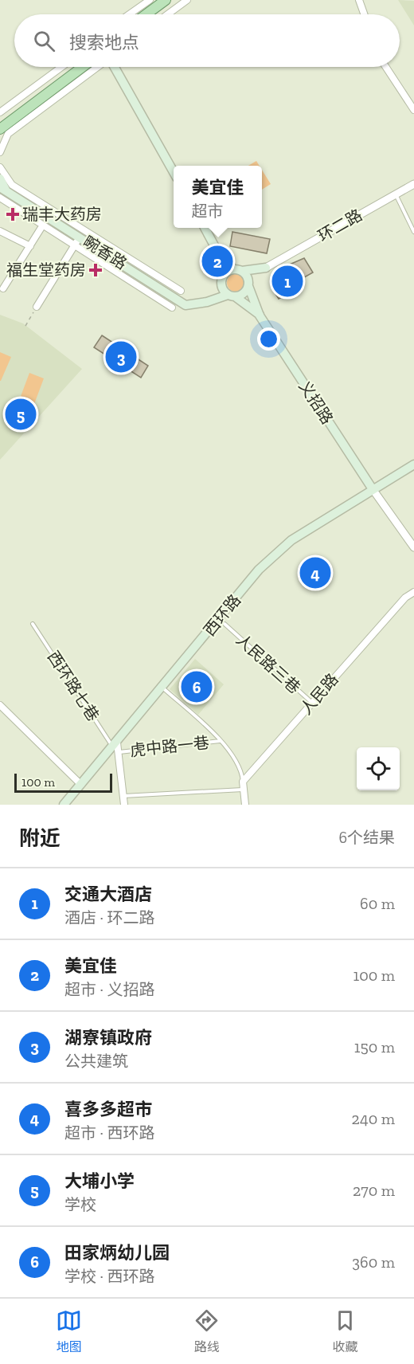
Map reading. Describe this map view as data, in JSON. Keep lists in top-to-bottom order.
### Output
{
  "streets": {
    "main road": ["畹香路", "义招路", "西环路"],
    "street": ["环二路", "人民路"],
    "lane": ["人民路三巷", "西环路七巷", "虎中路一巷"]
  },
  "crossings": [
    ["义招路", "西环路"],
    ["西环路", "西环路七巷"],
    ["西环路", "虎中路一巷"],
    ["人民路三巷", "人民路"],
    ["西环路七巷", "虎中路一巷"]
  ],
  "places": {
    "health": ["瑞丰大药房", "福生堂药房"]
  },
  "scale_bar": "100 m",
  "page": {
    "search": "搜索地点",
    "popup": ["美宜佳", "超市"],
    "pins": [
      "2",
      "1",
      "3",
      "5",
      "4",
      "6"
    ],
    "scale": "100 m",
    "heading": ["附近", "6个结果"],
    "list": [
      {
        "mark": "1",
        "name": "交通大酒店",
        "note": "酒店 · 环二路",
        "value": "60 m"
      },
      {
        "mark": "2",
        "name": "美宜佳",
        "note": "超市 · 义招路",
        "value": "100 m"
      },
      {
        "mark": "3",
        "name": "湖寮镇政府",
        "note": "公共建筑",
        "value": "150 m"
      },
      {
        "mark": "4",
        "name": "喜多多超市",
        "note": "超市 · 西环路",
        "value": "240 m"
      },
      {
        "mark": "5",
        "name": "大埔小学",
        "note": "学校",
        "value": "270 m"
      },
      {
        "mark": "6",
        "name": "田家炳幼儿园",
        "note": "学校 · 西环路",
        "value": "360 m"
      }
    ],
    "nav": ["地图", "路线", "收藏"]
  }
}
